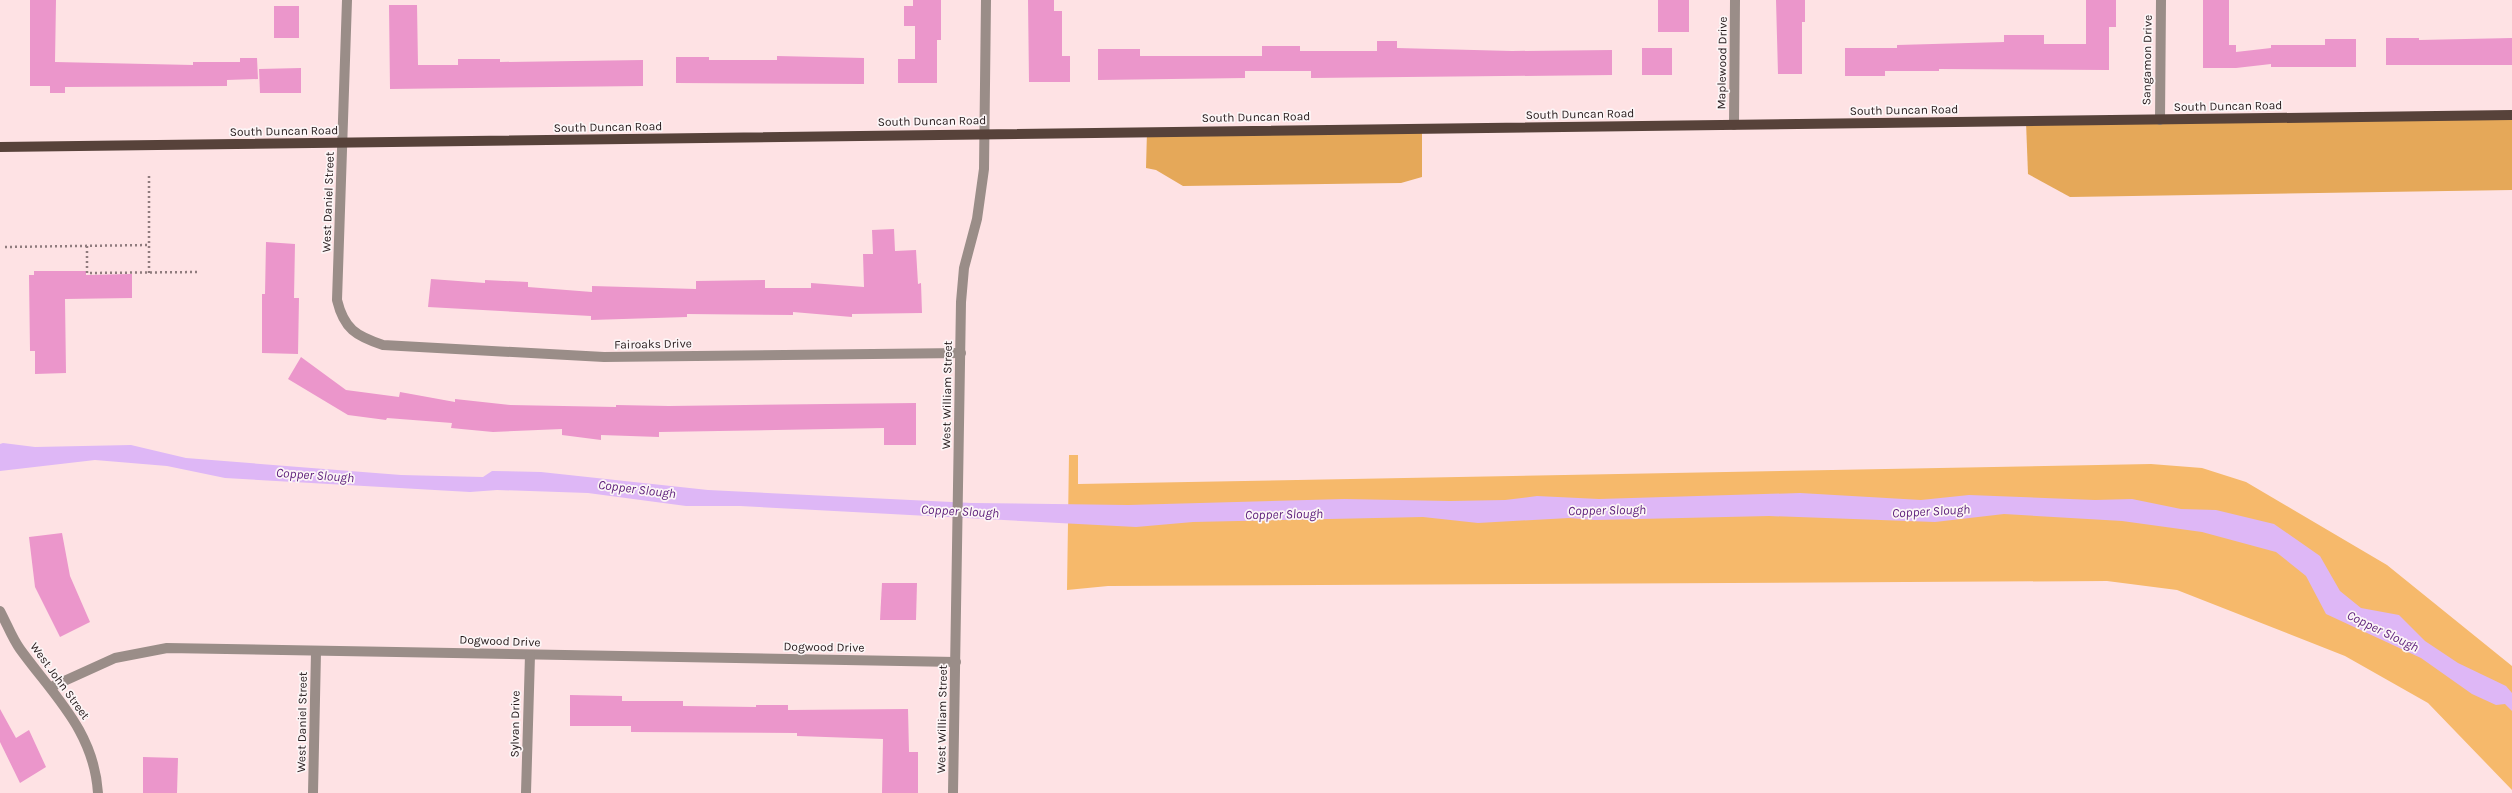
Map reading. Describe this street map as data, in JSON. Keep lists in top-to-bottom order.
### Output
{
  "streets": {
    "main road": ["South Duncan Road"],
    "street": [
      "Sangamon Drive",
      "Maplewood Drive",
      "West Daniel Street",
      "Fairoaks Drive",
      "West William Street",
      "Dogwood Drive",
      "West John Street",
      "Sylvan Drive"
    ]
  },
  "crossings": [
    ["Sangamon Drive", "South Duncan Road"],
    ["Maplewood Drive", "South Duncan Road"],
    ["South Duncan Road", "West Daniel Street"],
    ["South Duncan Road", "West William Street"],
    ["West Daniel Street", "Fairoaks Drive"],
    ["West Daniel Street", "Dogwood Drive"],
    ["Fairoaks Drive", "West William Street"],
    ["West William Street", "Dogwood Drive"],
    ["Dogwood Drive", "West John Street"],
    ["Dogwood Drive", "Sylvan Drive"]
  ],
  "water": ["Copper Slough"]
}
